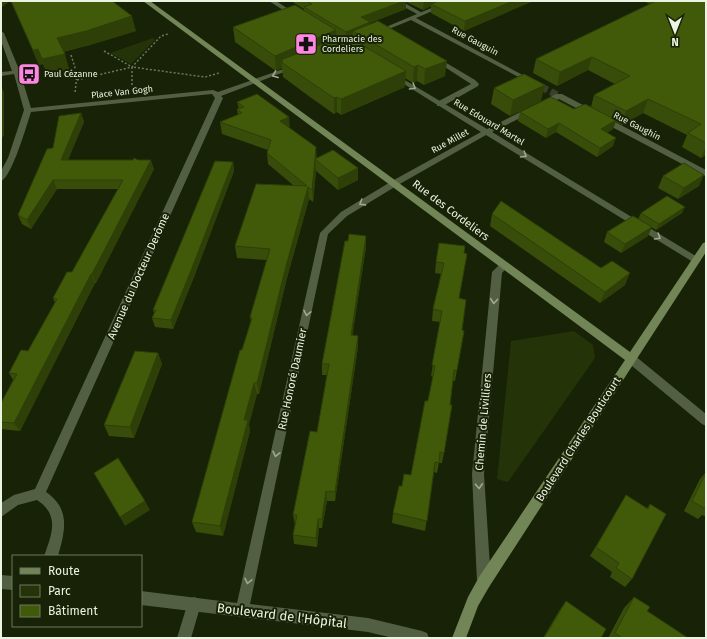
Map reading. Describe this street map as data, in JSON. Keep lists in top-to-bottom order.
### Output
{
  "streets": {
    "street": [
      "Rue Gauguin",
      "Place Van Gogh",
      "Rue Edouard Martel",
      "Rue Gaughin",
      "Rue Millet",
      "Rue des Cordeliers",
      "Avenue du Docteur Derôme",
      "Rue Honoré Daumier",
      "Chemin de Livilliers",
      "Boulevard Charles Bouticourt",
      "Boulevard de l'Hôpital"
    ]
  },
  "crossings": [
    ["Place Van Gogh", "Avenue du Docteur Derôme"],
    ["Rue Edouard Martel", "Rue Millet"],
    ["Rue Edouard Martel", "Boulevard Charles Bouticourt"],
    ["Rue Gaughin", "Rue Millet"],
    ["Rue Millet", "Rue des Cordeliers"],
    ["Rue Millet", "Rue Honoré Daumier"],
    ["Rue des Cordeliers", "Rue Honoré Daumier"],
    ["Rue des Cordeliers", "Chemin de Livilliers"],
    ["Rue des Cordeliers", "Boulevard Charles Bouticourt"],
    ["Rue Honoré Daumier", "Boulevard de l'Hôpital"],
    ["Chemin de Livilliers", "Boulevard Charles Bouticourt"]
  ],
  "one_way": ["Rue Edouard Martel", "Rue Honoré Daumier", "Chemin de Livilliers"],
  "places": {
    "pharmacy": ["Pharmacie des Cordeliers"],
    "bus stop": ["Paul Cézanne"]
  },
  "legend": ["Route", "Parc", "Bâtiment"],
  "north": "bottom"
}
